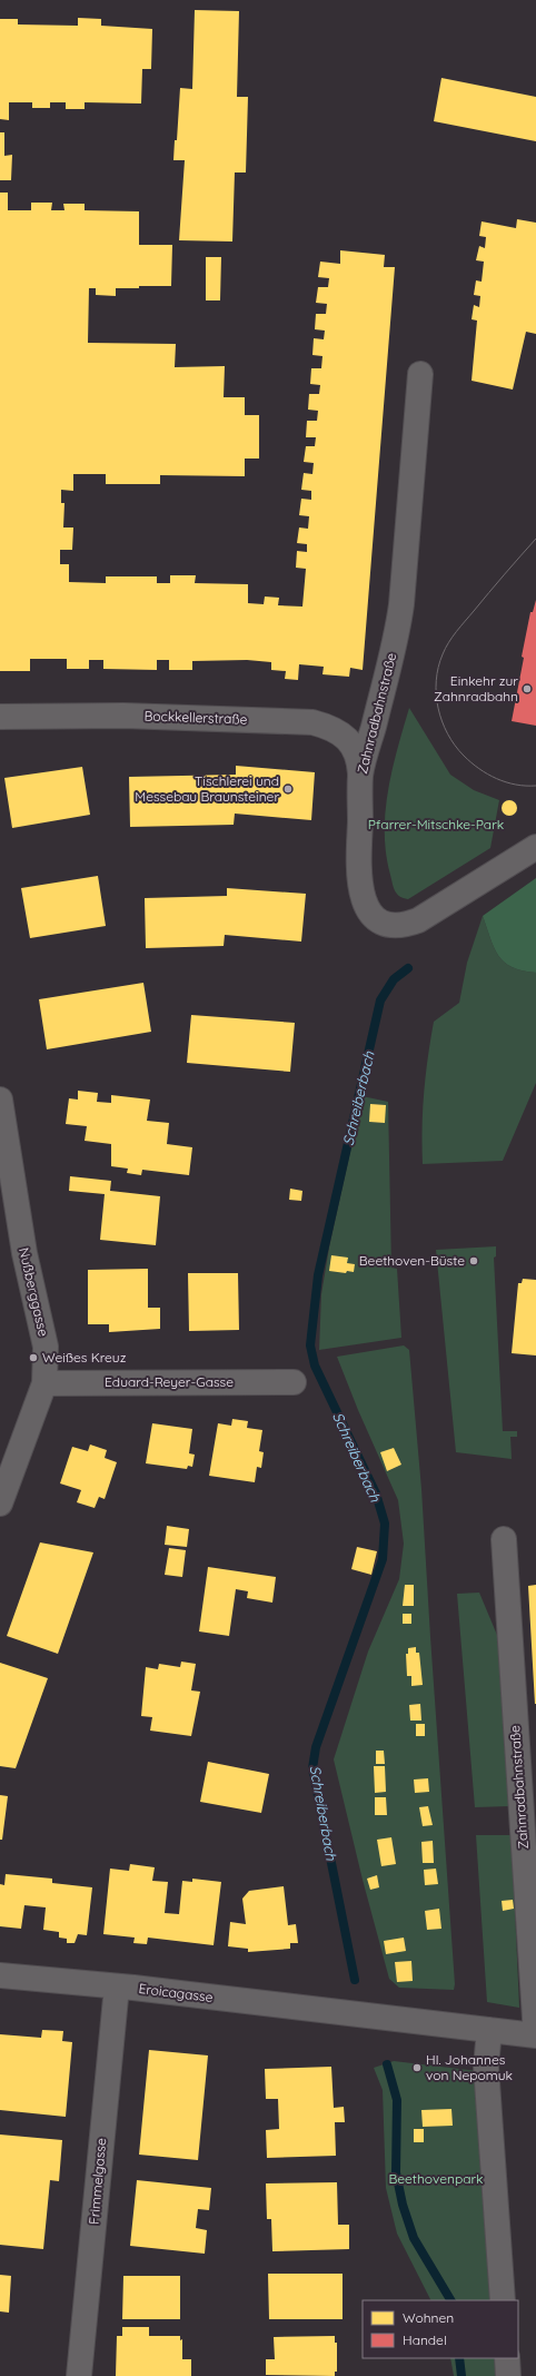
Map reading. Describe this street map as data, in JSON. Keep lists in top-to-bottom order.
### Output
{
  "streets": {
    "street": [
      "Zahnradbahnstraße",
      "Bockkellerstraße",
      "Nußberggasse",
      "Eduard-Reyer-Gasse",
      "Eroicagasse",
      "Frimmelgasse"
    ]
  },
  "crossings": [
    ["Zahnradbahnstraße", "Bockkellerstraße"],
    ["Nußberggasse", "Eduard-Reyer-Gasse"],
    ["Eroicagasse", "Frimmelgasse"]
  ],
  "water": ["Schreiberbach"],
  "parks": ["Pfarrer-Mitschke-Park", "Beethovenpark"],
  "places": [
    "Einkehr zur Zahnradbahn",
    "Tischlerei und Messebau Braunsteiner",
    "Beethoven-Büste",
    "Weißes Kreuz",
    "Hl. Johannes von Nepomuk"
  ],
  "legend": ["Wohnen", "Handel"]
}
